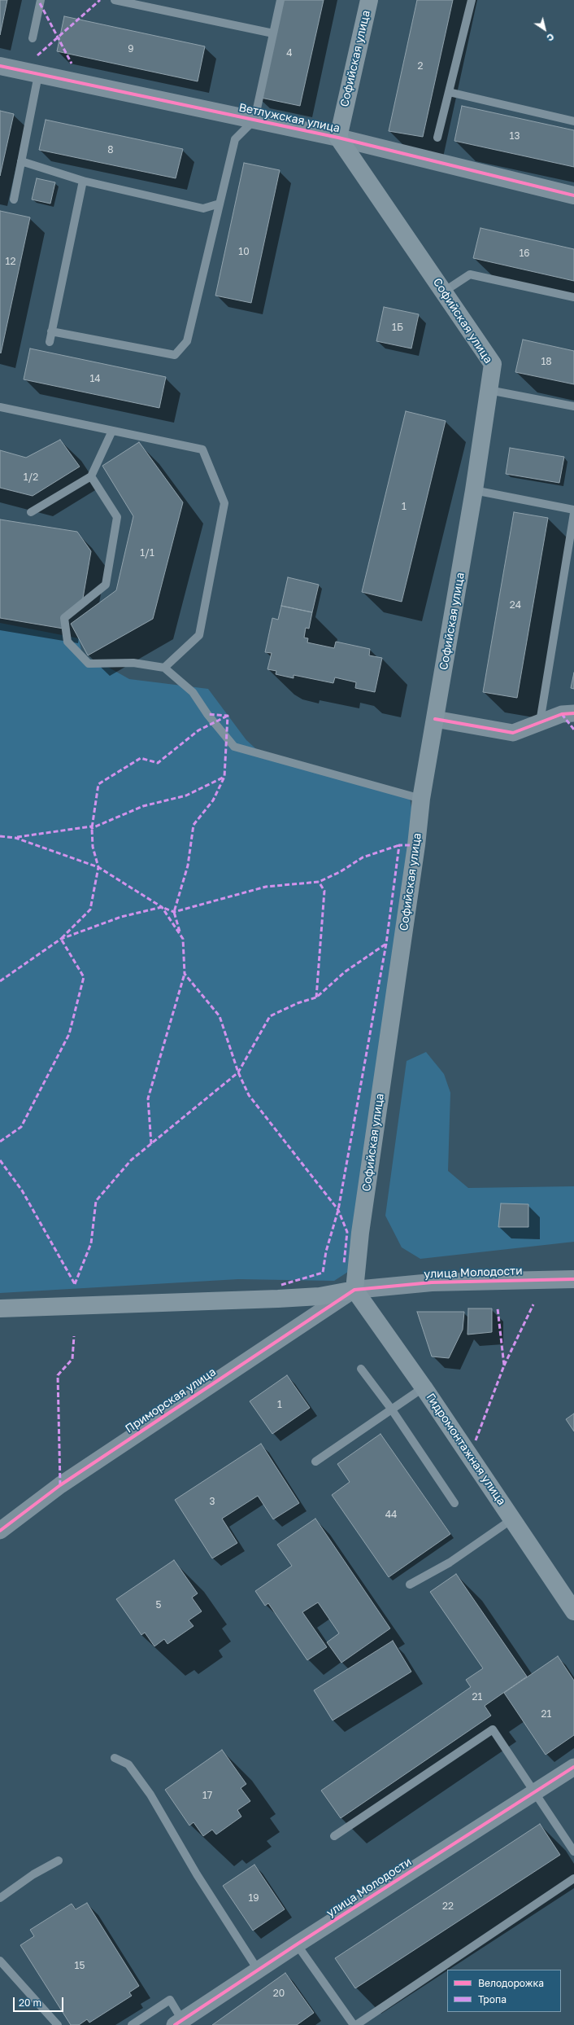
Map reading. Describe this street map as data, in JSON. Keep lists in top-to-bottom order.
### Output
{
  "streets": {
    "main road": ["Софийская улица", "Гидромонтажная улица"],
    "street": ["Ветлужская улица", "улица Молодости", "Приморская улица"]
  },
  "crossings": [
    ["Софийская улица", "Ветлужская улица"],
    ["Софийская улица", "улица Молодости"],
    ["Софийская улица", "Приморская улица"],
    ["Софийская улица", "Гидромонтажная улица"],
    ["улица Молодости", "Приморская улица"],
    ["улица Молодости", "Гидромонтажная улица"],
    ["Приморская улица", "Гидромонтажная улица"]
  ],
  "house_numbers": [
    "9",
    "4",
    "2",
    "13",
    "8",
    "10",
    "16",
    "12",
    "1Б",
    "18",
    "14",
    "1/2",
    "1",
    "1/1",
    "24",
    "1",
    "3",
    "44",
    "5",
    "21",
    "21",
    "17",
    "19",
    "22",
    "15",
    "20"
  ],
  "legend": ["Велодорожка", "Тропа"],
  "scale_bar": "20 m",
  "north": "bottom right"
}
